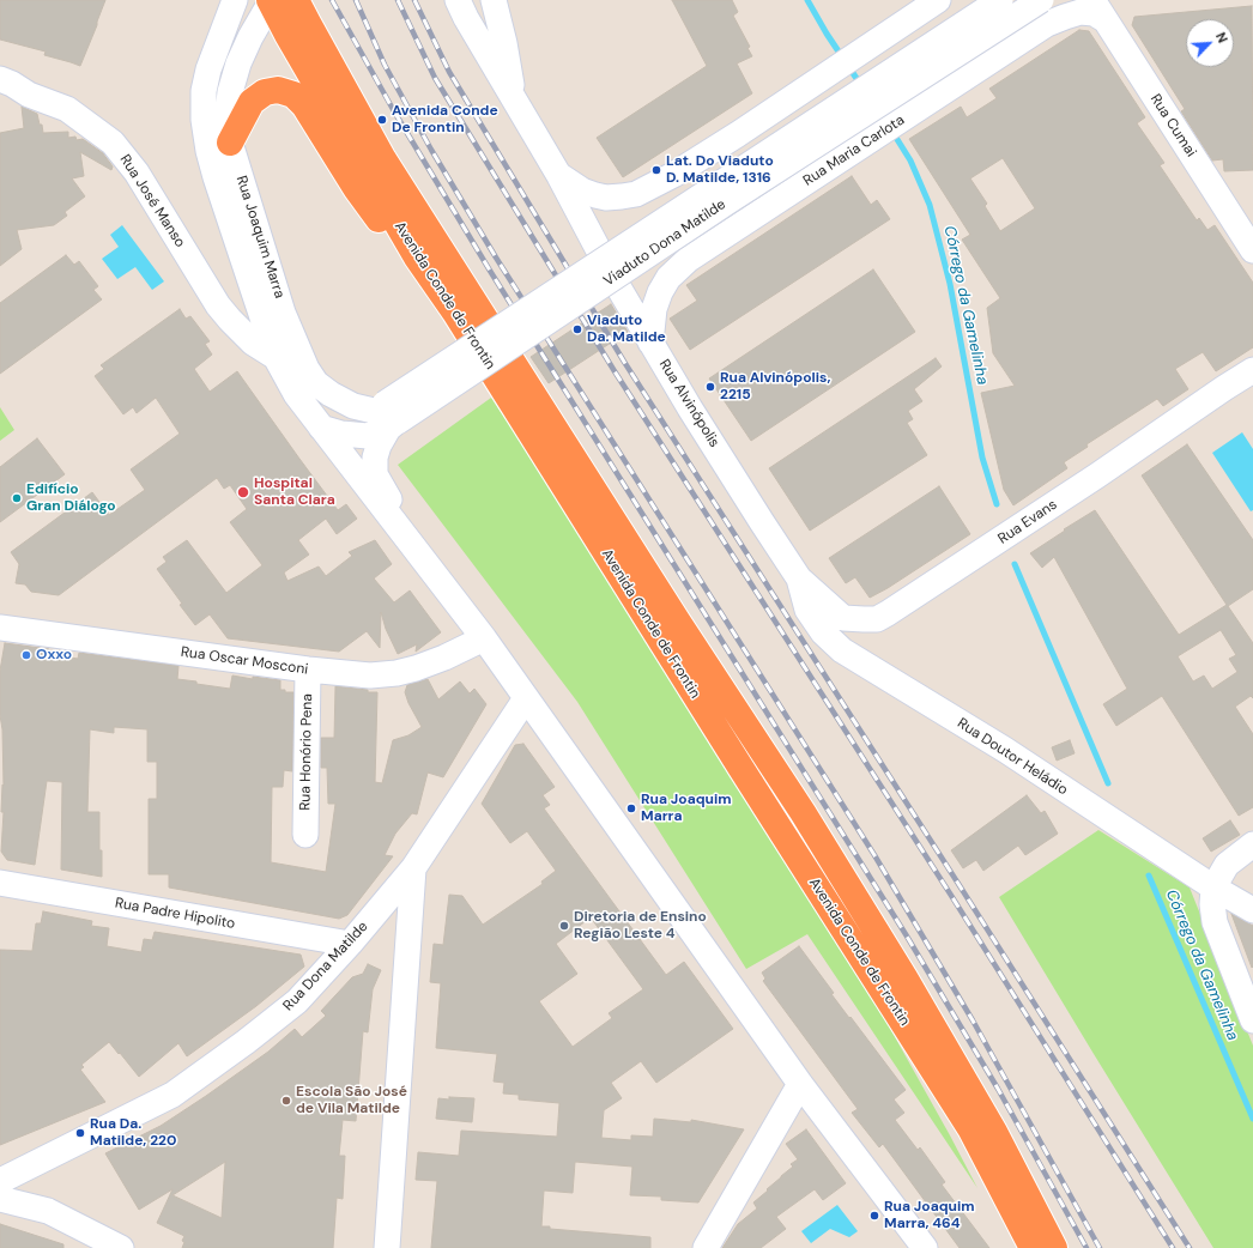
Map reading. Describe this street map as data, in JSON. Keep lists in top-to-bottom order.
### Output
{
  "streets": {
    "highway": ["Avenida Conde de Frontin"],
    "street": [
      "Rua Cumai",
      "Rua Maria Carlota",
      "Rua José Manso",
      "Rua Joaquim Marra",
      "Viaduto Dona Matilde",
      "Rua Alvinópolis",
      "Rua Evans",
      "Rua Oscar Mosconi",
      "Rua Honório Pena",
      "Rua Doutor Heládio",
      "Rua Padre Hipolito",
      "Rua Dona Matilde"
    ]
  },
  "crossings": [
    ["Rua Cumai", "Rua Maria Carlota"],
    ["Rua Maria Carlota", "Rua Alvinópolis"],
    ["Rua José Manso", "Rua Joaquim Marra"],
    ["Rua Joaquim Marra", "Viaduto Dona Matilde"],
    ["Rua Joaquim Marra", "Avenida Conde de Frontin"],
    ["Rua Joaquim Marra", "Rua Oscar Mosconi"],
    ["Rua Joaquim Marra", "Rua Dona Matilde"],
    ["Rua Alvinópolis", "Rua Evans"],
    ["Rua Alvinópolis", "Rua Doutor Heládio"],
    ["Rua Evans", "Rua Doutor Heládio"],
    ["Rua Oscar Mosconi", "Rua Honório Pena"],
    ["Rua Padre Hipolito", "Rua Dona Matilde"]
  ],
  "water": ["Córrego da Gamelinha"],
  "places": [
    "Avenida Conde De Frontin",
    "Lat. Do Viaduto D. Matilde, 1316",
    "Viaduto Da. Matilde",
    "Rua Alvinópolis, 2215",
    "Hospital Santa Clara",
    "Edifício Gran Diálogo",
    "Oxxo",
    "Rua Joaquim Marra",
    "Diretoria de Ensino Região Leste 4",
    "Escola São José de Vila Matilde",
    "Rua Da. Matilde, 220",
    "Rua Joaquim Marra, 464"
  ],
  "north": "top right"
}
